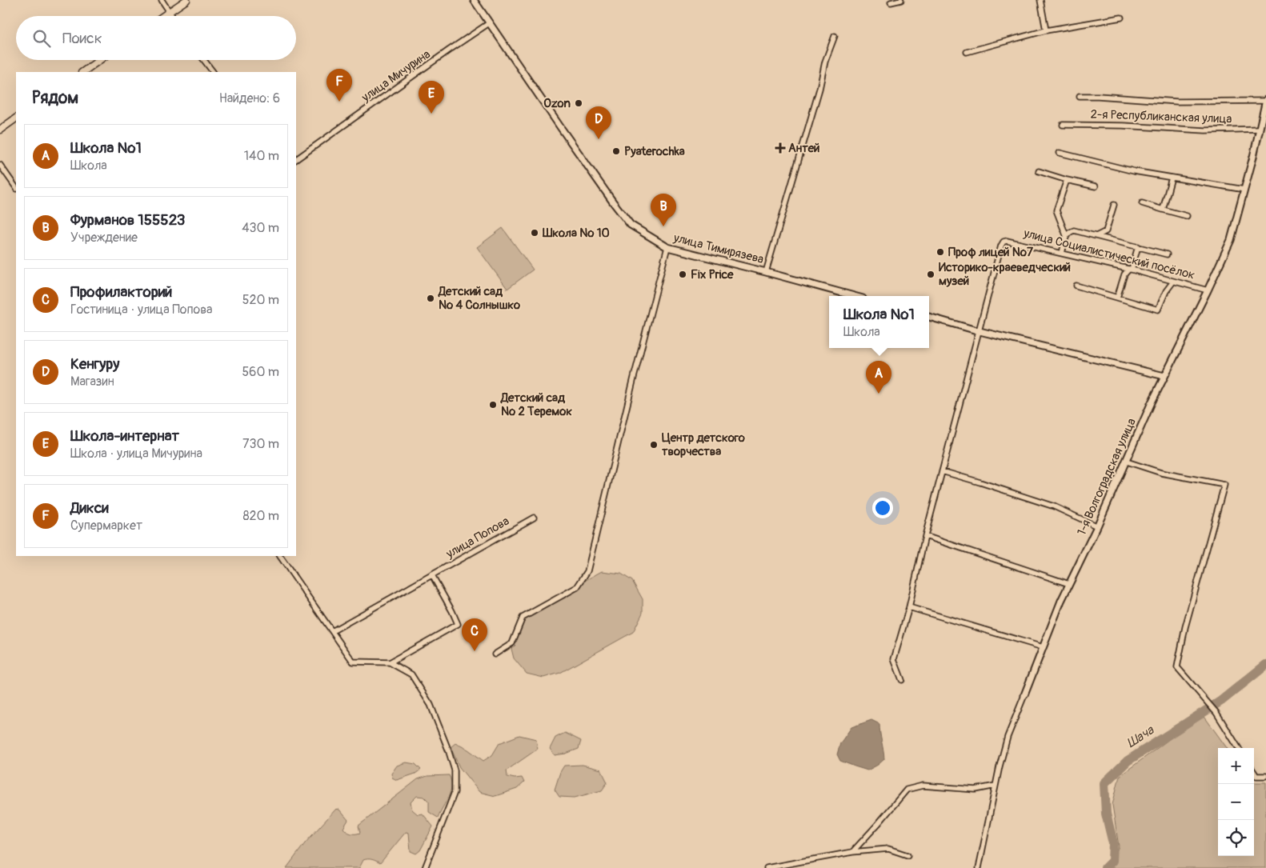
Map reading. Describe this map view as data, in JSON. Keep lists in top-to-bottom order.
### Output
{
  "streets": {
    "street": [
      "улица Мичурина",
      "2-я Республиканская улица",
      "улица Тимирязева",
      "улица Социалистический посёлок",
      "1-я Волгоградская улица",
      "улица Попова"
    ]
  },
  "crossings": [
    ["улица Мичурина", "улица Тимирязева"],
    ["2-я Республиканская улица", "1-я Волгоградская улица"],
    ["улица Социалистический посёлок", "1-я Волгоградская улица"]
  ],
  "water": ["Шача"],
  "places": {
    "other": [
      "Ozon",
      "Pyaterochka",
      "Школа № 10",
      "Проф лицей №7",
      "Fix Price",
      "Историко-краеведческий музей",
      "Детский сад № 4 Солнышко",
      "Детский сад № 2 Теремок",
      "Центр детского творчества"
    ],
    "health": ["Антей"]
  },
  "page": {
    "search": "Поиск",
    "pins": [
      "F",
      "E",
      "D",
      "B",
      "A",
      "C"
    ],
    "heading": ["Рядом", "Найдено: 6"],
    "list": [
      {
        "mark": "A",
        "name": "Школа №1",
        "note": "Школа",
        "value": "140 m"
      },
      {
        "mark": "B",
        "name": "Фурманов 155523",
        "note": "Учреждение",
        "value": "430 m"
      },
      {
        "mark": "C",
        "name": "Профилакторий",
        "note": "Гостиница · улица Попова",
        "value": "520 m"
      },
      {
        "mark": "D",
        "name": "Кенгуру",
        "note": "Магазин",
        "value": "560 m"
      },
      {
        "mark": "E",
        "name": "Школа-интернат",
        "note": "Школа · улица Мичурина",
        "value": "730 m"
      },
      {
        "mark": "F",
        "name": "Дикси",
        "note": "Супермаркет",
        "value": "820 m"
      }
    ],
    "popup": ["Школа №1", "Школа"],
    "map_buttons": ["+", "−"]
  }
}
